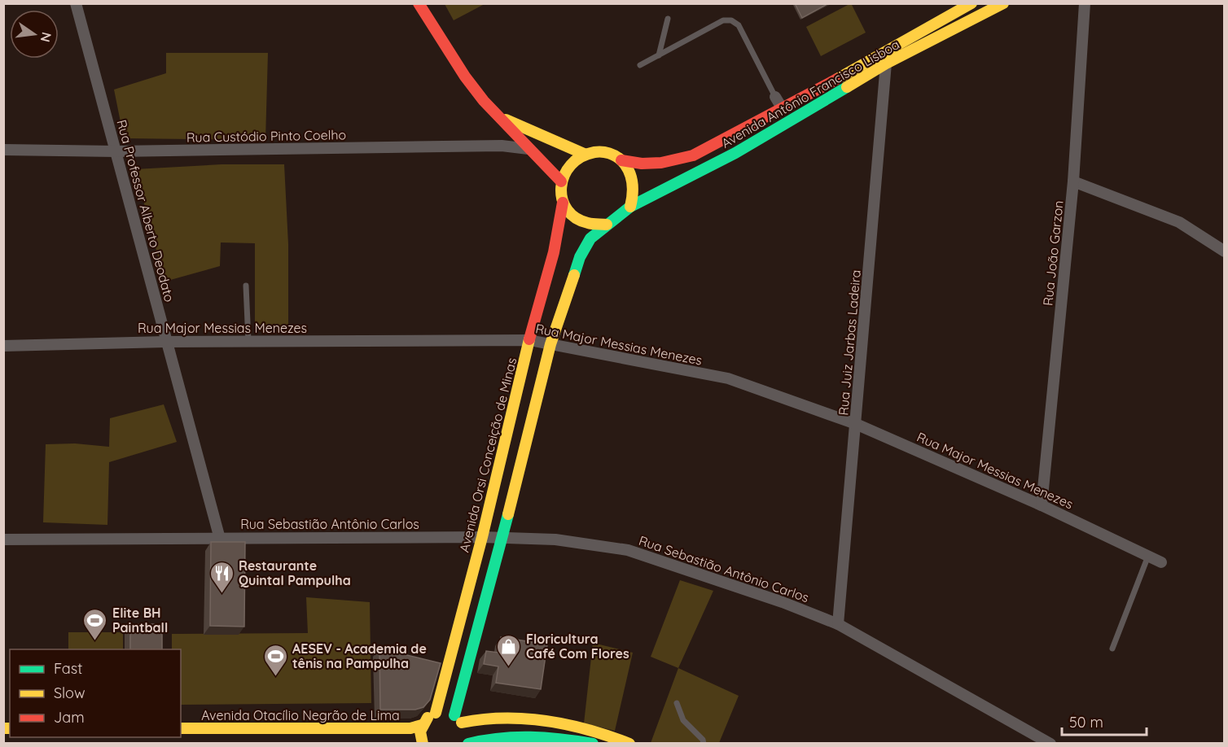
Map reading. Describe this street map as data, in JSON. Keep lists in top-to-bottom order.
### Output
{
  "streets": {
    "street": [
      "Avenida Antônio Francisco Lisboa",
      "Rua Custódio Pinto Coelho",
      "Rua Professor Alberto Deodato",
      "Rua João Garzon",
      "Rua Major Messias Menezes",
      "Rua Juiz Jarbas Ladeira",
      "Avenida Orsi Conceição de Minas",
      "Rua Sebastião Antônio Carlos",
      "Avenida Otacílio Negrão de Lima"
    ]
  },
  "crossings": [
    ["Avenida Antônio Francisco Lisboa", "Rua Juiz Jarbas Ladeira"],
    ["Avenida Antônio Francisco Lisboa", "Avenida Orsi Conceição de Minas"],
    ["Rua Custódio Pinto Coelho", "Rua Professor Alberto Deodato"],
    ["Rua Professor Alberto Deodato", "Rua Major Messias Menezes"],
    ["Rua Professor Alberto Deodato", "Rua Sebastião Antônio Carlos"],
    ["Rua João Garzon", "Rua Major Messias Menezes"],
    ["Rua Major Messias Menezes", "Rua Juiz Jarbas Ladeira"],
    ["Rua Major Messias Menezes", "Avenida Orsi Conceição de Minas"],
    ["Rua Juiz Jarbas Ladeira", "Rua Sebastião Antônio Carlos"],
    ["Avenida Orsi Conceição de Minas", "Rua Sebastião Antônio Carlos"]
  ],
  "places": {
    "restaurant": ["Restaurante Quintal Pampulha"],
    "sports": ["Elite BH Paintball", "AESEV - Academia de tênis na Pampulha"],
    "shop": ["Floricultura Café Com Flores"]
  },
  "legend": ["Fast", "Slow", "Jam"],
  "scale_bar": "50 m",
  "north": "right"
}
